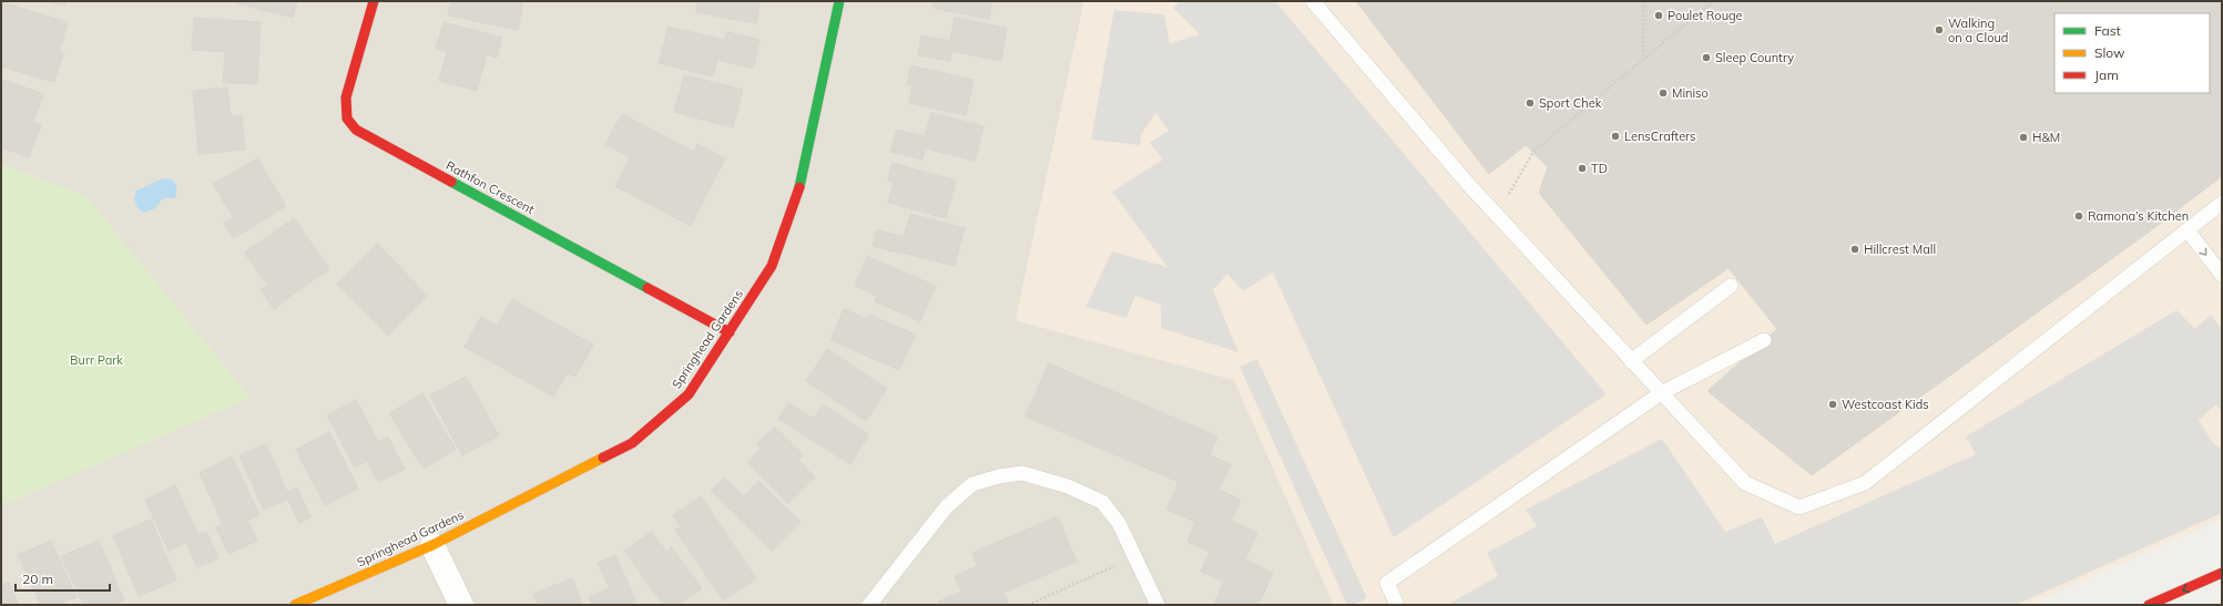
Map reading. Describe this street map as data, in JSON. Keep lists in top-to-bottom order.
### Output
{
  "streets": {
    "street": ["Rathfon Crescent", "Springhead Gardens"]
  },
  "crossings": [
    ["Rathfon Crescent", "Springhead Gardens"]
  ],
  "parks": ["Burr Park"],
  "places": [
    "Poulet Rouge",
    "Walking on a Cloud",
    "Sleep Country",
    "Miniso",
    "Sport Chek",
    "LensCrafters",
    "H&M",
    "TD",
    "Ramona’s Kitchen",
    "Hillcrest Mall",
    "Westcoast Kids"
  ],
  "legend": ["Fast", "Slow", "Jam"],
  "scale_bar": "20 m"
}
